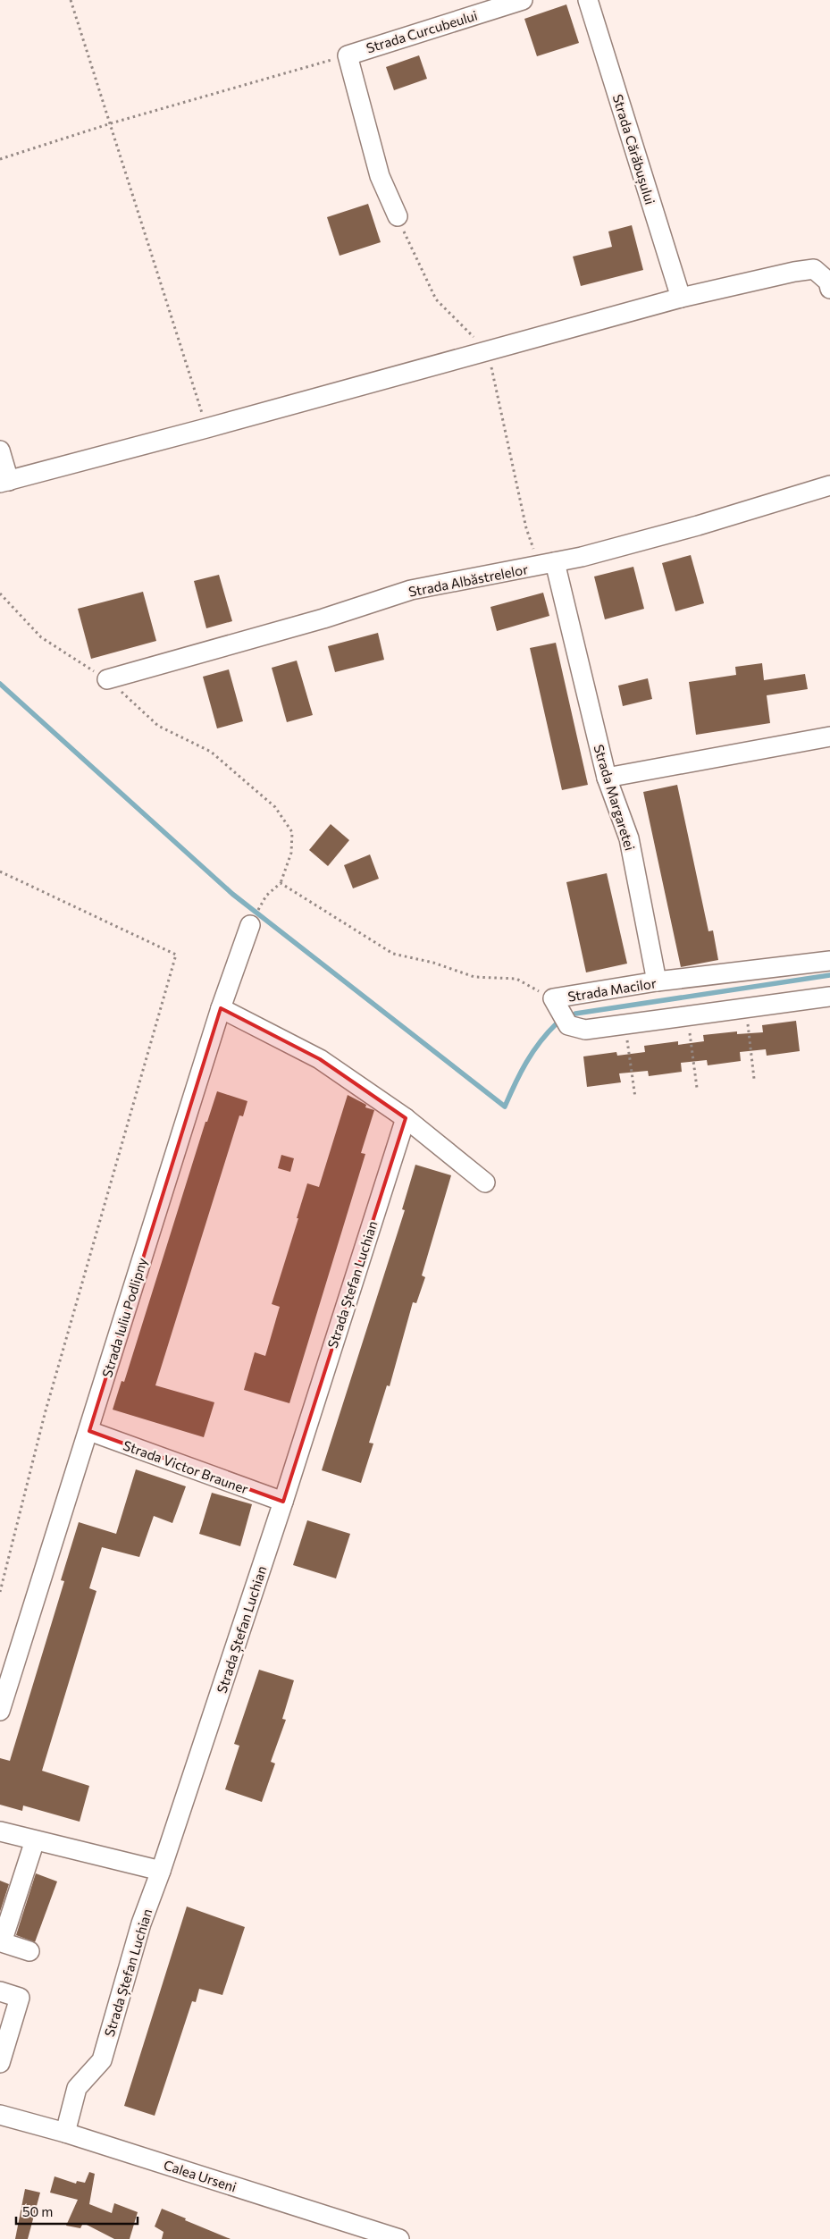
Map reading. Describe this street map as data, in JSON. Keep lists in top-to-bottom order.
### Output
{
  "streets": {
    "street": [
      "Strada Curcubeului",
      "Strada Cărăbușului",
      "Strada Albăstrelelor",
      "Strada Margaretei",
      "Strada Macilor",
      "Strada Ștefan Luchian",
      "Strada Iuliu Podlipny",
      "Strada Victor Brauner",
      "Calea Urseni"
    ]
  },
  "crossings": [
    ["Strada Albăstrelelor", "Strada Margaretei"],
    ["Strada Margaretei", "Strada Macilor"],
    ["Strada Ștefan Luchian", "Strada Victor Brauner"],
    ["Strada Ștefan Luchian", "Calea Urseni"],
    ["Strada Iuliu Podlipny", "Strada Victor Brauner"]
  ],
  "scale_bar": "50 m"
}
